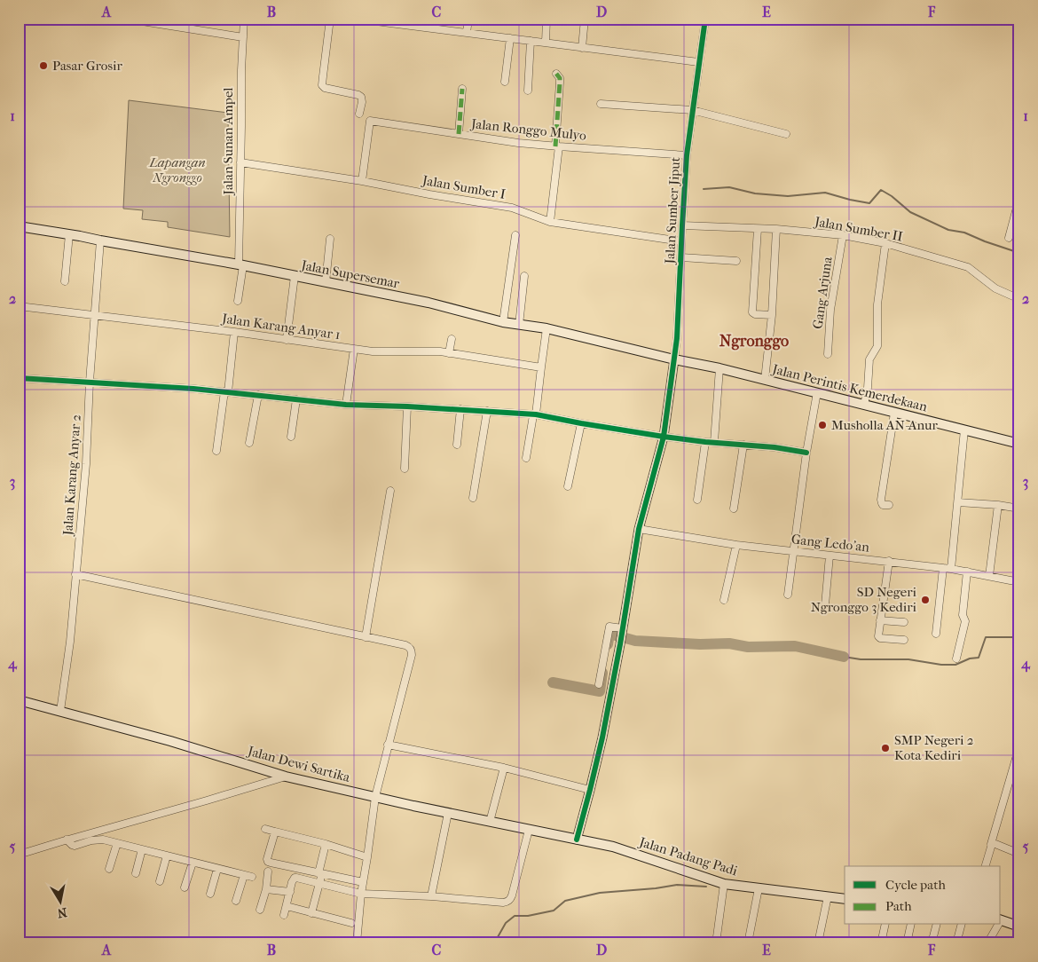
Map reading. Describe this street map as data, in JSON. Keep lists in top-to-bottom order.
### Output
{
  "streets": {
    "main road": [
      "Jalan Supersemar",
      "Jalan Perintis Kemerdekaan",
      "Jalan Dewi Sartika",
      "Jalan Padang Padi"
    ],
    "street": [
      "Jalan Ronggo Mulyo",
      "Jalan Sunan Ampel",
      "Jalan Sumber I",
      "Jalan Sumber Jiput",
      "Jalan Sumber II",
      "Gang Arjuna",
      "Jalan Karang Anyar 1",
      "Jalan Karang Anyar 2",
      "Gang Ledo'an"
    ]
  },
  "crossings": [
    ["Jalan Ronggo Mulyo", "Jalan Sumber I"],
    ["Jalan Ronggo Mulyo", "Jalan Sumber Jiput"],
    ["Jalan Sunan Ampel", "Jalan Sumber I"],
    ["Jalan Sunan Ampel", "Jalan Supersemar"],
    ["Jalan Sumber I", "Jalan Sumber Jiput"],
    ["Jalan Sumber Jiput", "Jalan Sumber II"],
    ["Jalan Sumber Jiput", "Jalan Supersemar"],
    ["Jalan Sumber Jiput", "Jalan Perintis Kemerdekaan"],
    ["Jalan Sumber II", "Gang Arjuna"],
    ["Jalan Supersemar", "Jalan Perintis Kemerdekaan"],
    ["Jalan Supersemar", "Jalan Karang Anyar 2"],
    ["Jalan Karang Anyar 1", "Jalan Karang Anyar 2"],
    ["Jalan Karang Anyar 2", "Jalan Dewi Sartika"],
    ["Jalan Dewi Sartika", "Jalan Padang Padi"]
  ],
  "districts": ["Ngronggo"],
  "parks": ["Lapangan Ngronggo"],
  "places": [
    "Pasar Grosir",
    "Musholla AN-Anur",
    "SD Negeri Ngronggo 3 Kediri",
    "SMP Negeri 2 Kota Kediri"
  ],
  "legend": ["Cycle path", "Path"],
  "north": "bottom",
  "grid": {
    "columns": [
      "A",
      "B",
      "C",
      "D",
      "E",
      "F"
    ],
    "rows": [
      "1",
      "2",
      "3",
      "4",
      "5"
    ]
  }
}
